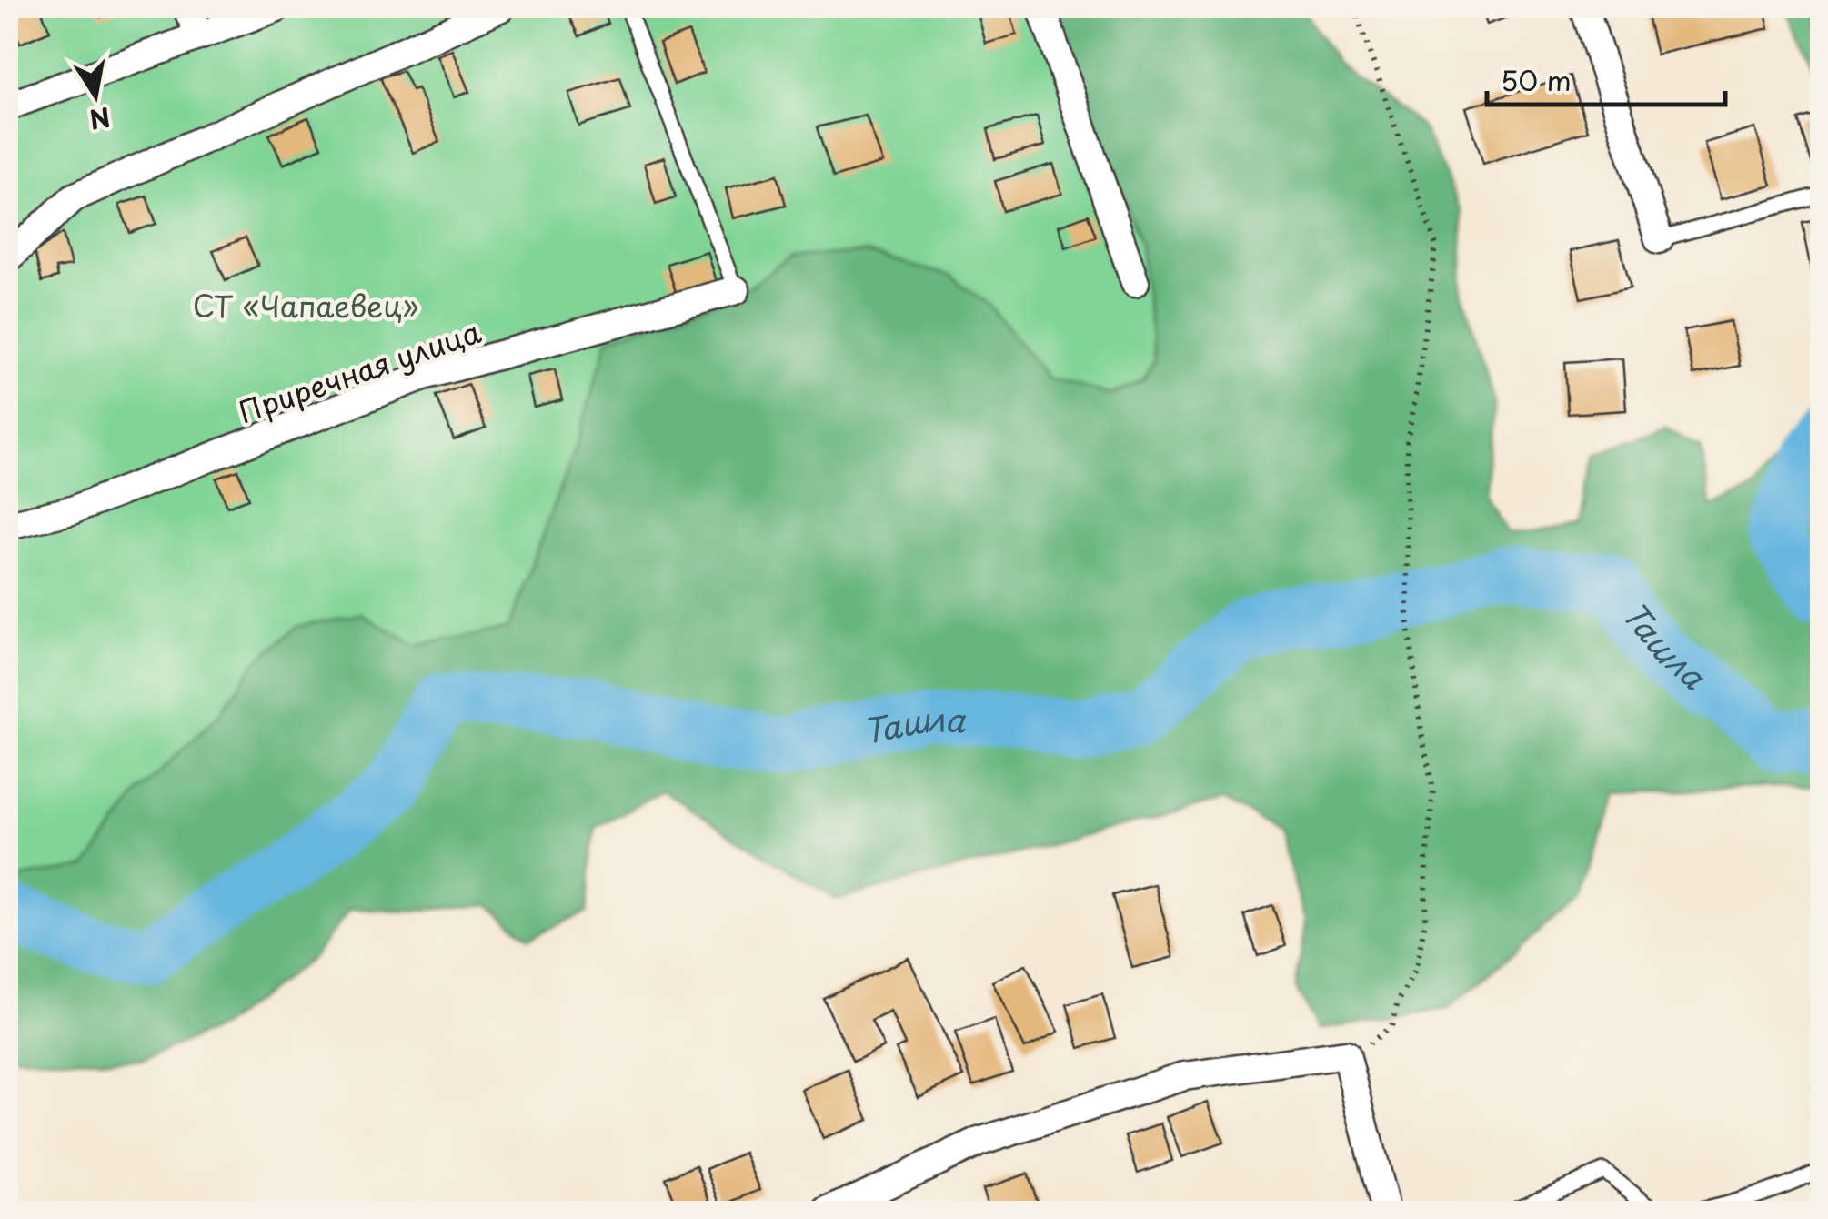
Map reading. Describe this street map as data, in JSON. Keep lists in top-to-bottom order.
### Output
{
  "streets": {
    "street": ["Приречная улица"]
  },
  "water": ["Ташла"],
  "parks": ["СТ «Чапаевец»"],
  "scale_bar": "50 m",
  "north": "bottom"
}
